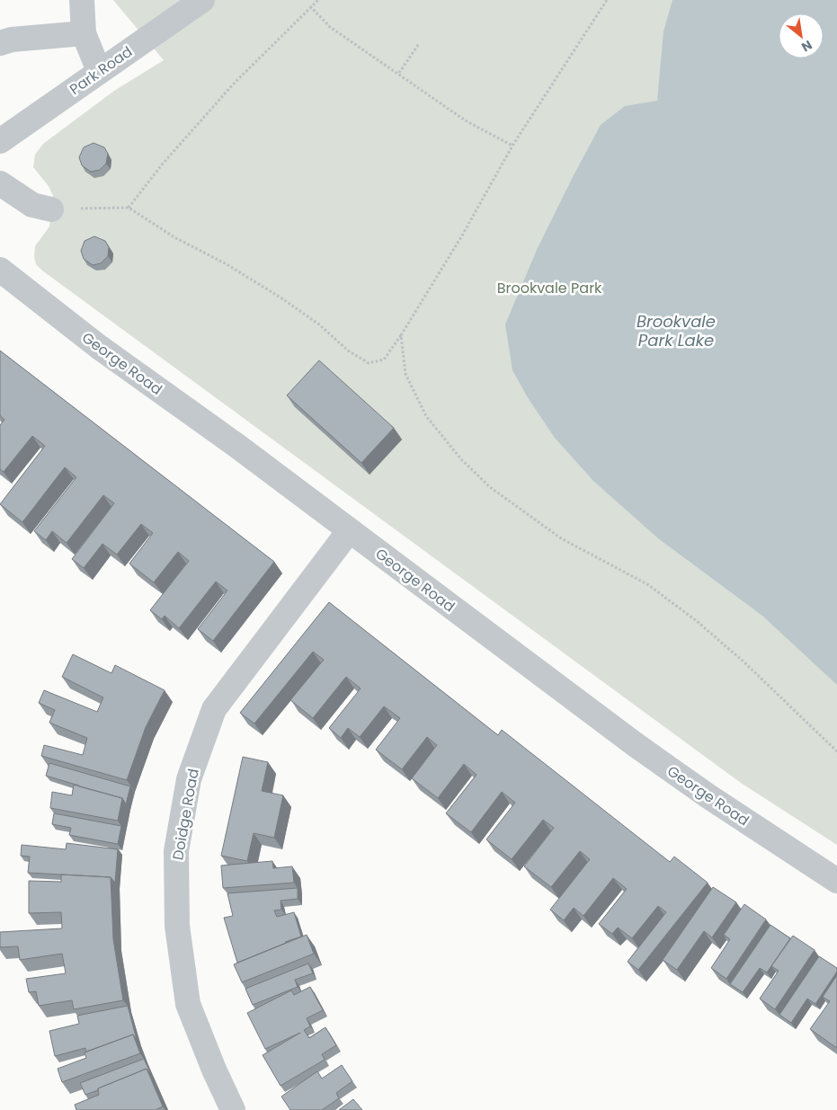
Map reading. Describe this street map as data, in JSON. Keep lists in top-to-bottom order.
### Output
{
  "streets": {
    "street": ["Park Road", "George Road", "Doidge Road"]
  },
  "crossings": [
    ["George Road", "Doidge Road"]
  ],
  "water": ["Brookvale Park Lake"],
  "parks": ["Brookvale Park"],
  "north": "bottom right"
}
